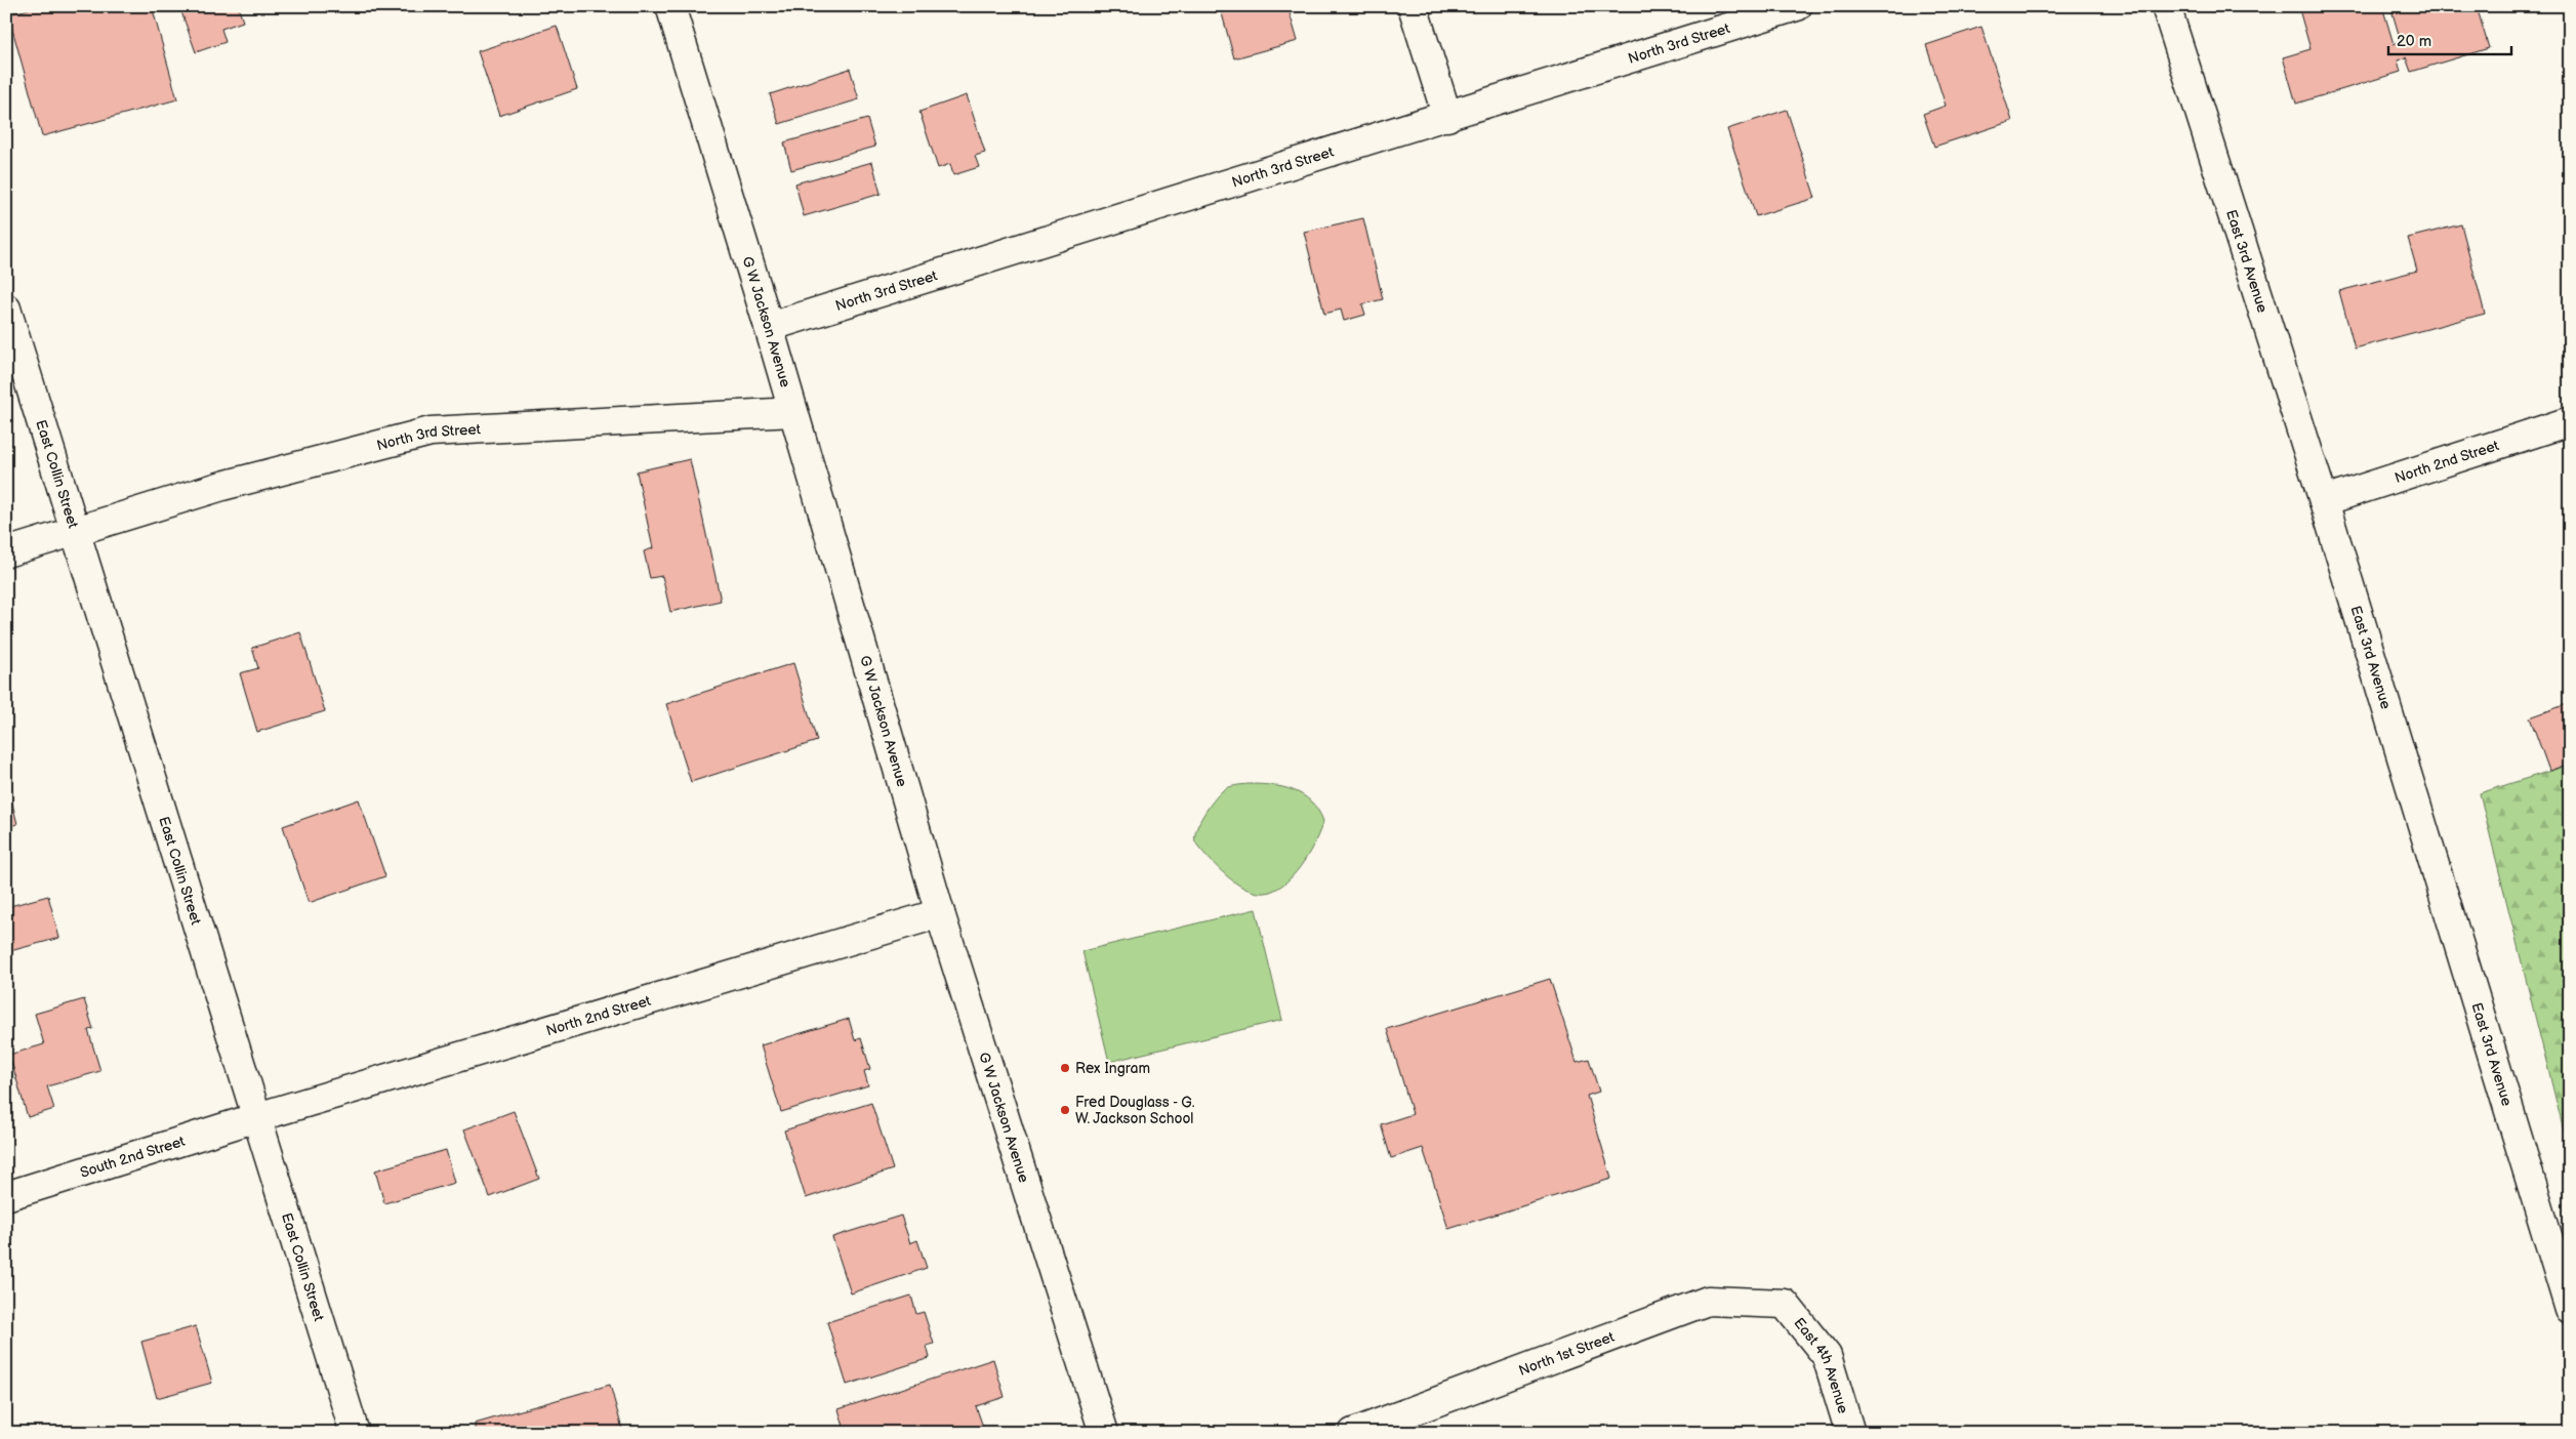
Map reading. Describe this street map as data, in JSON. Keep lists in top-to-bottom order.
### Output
{
  "streets": {
    "street": [
      "North 3rd Street",
      "East 3rd Avenue",
      "G W Jackson Avenue",
      "North 2nd Street",
      "East Collin Street",
      "South 2nd Street",
      "North 1st Street",
      "East 4th Avenue"
    ]
  },
  "crossings": [
    ["North 3rd Street", "G W Jackson Avenue"],
    ["North 3rd Street", "East Collin Street"],
    ["East 3rd Avenue", "North 2nd Street"],
    ["G W Jackson Avenue", "North 2nd Street"],
    ["North 2nd Street", "East Collin Street"],
    ["North 2nd Street", "South 2nd Street"],
    ["East Collin Street", "South 2nd Street"],
    ["North 1st Street", "East 4th Avenue"]
  ],
  "places": ["Rex Ingram", "Fred Douglass - G. W. Jackson School"],
  "scale_bar": "20 m"
}
